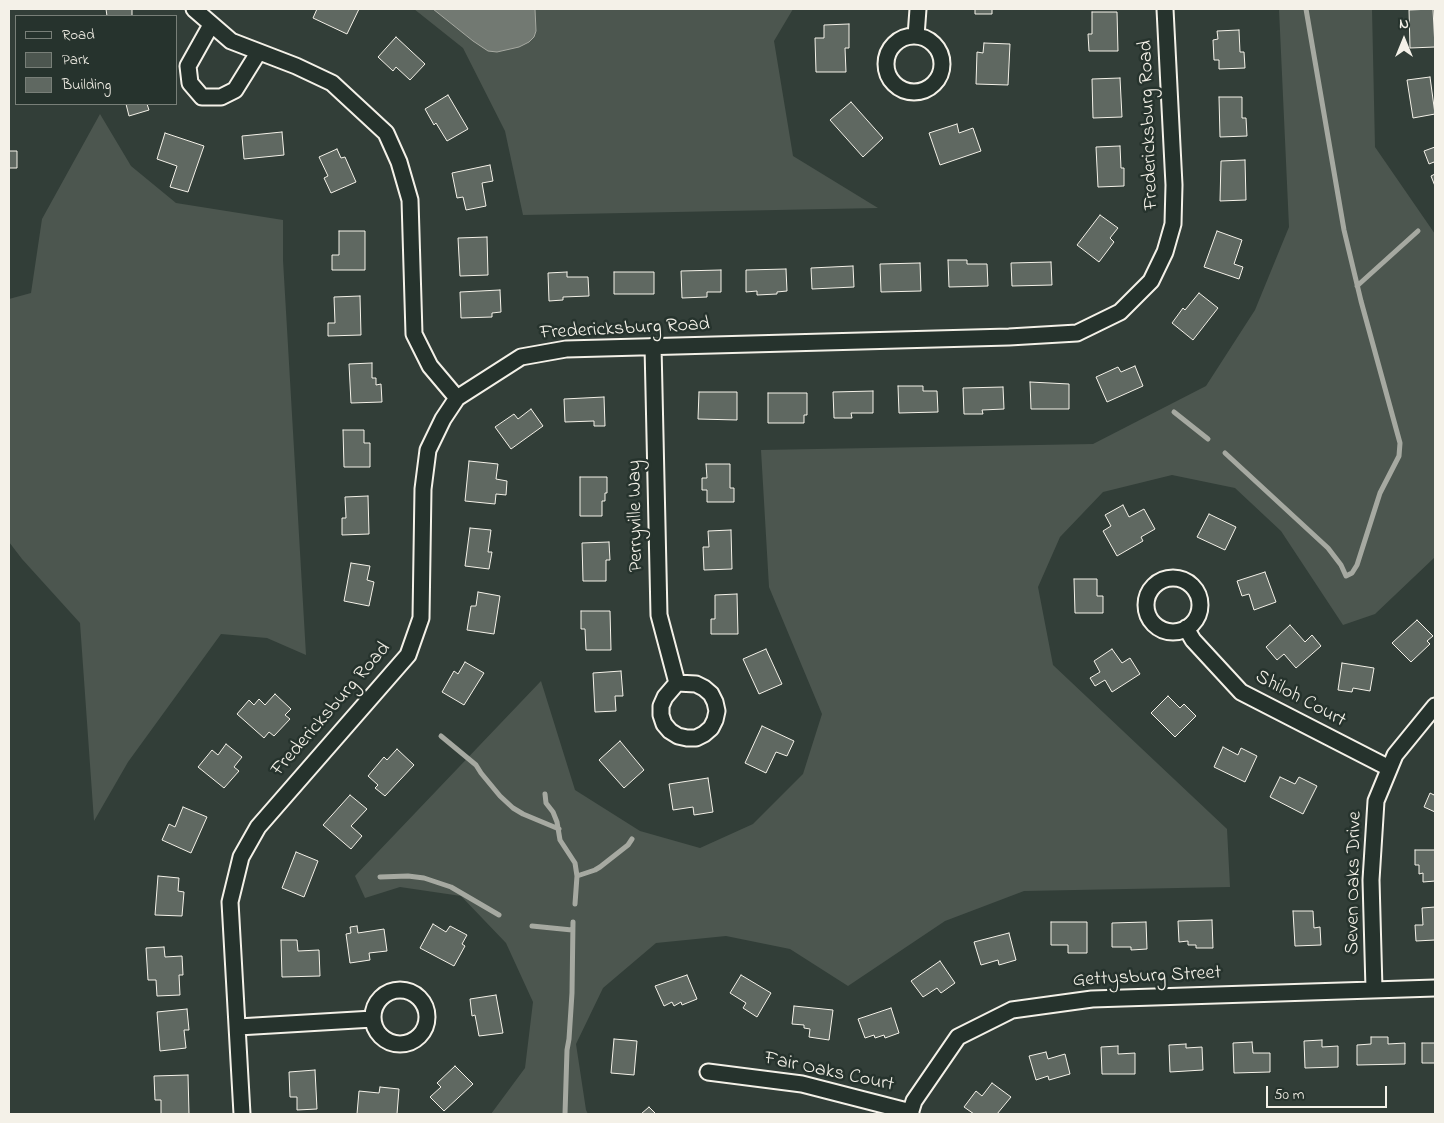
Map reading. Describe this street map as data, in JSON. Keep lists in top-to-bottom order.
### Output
{
  "streets": {
    "street": [
      "Fredericksburg Road",
      "Perryville Way",
      "Shiloh Court",
      "Seven Oaks Drive",
      "Gettysburg Street",
      "Fair Oaks Court"
    ]
  },
  "crossings": [
    ["Fredericksburg Road", "Perryville Way"],
    ["Shiloh Court", "Seven Oaks Drive"],
    ["Seven Oaks Drive", "Gettysburg Street"],
    ["Gettysburg Street", "Fair Oaks Court"]
  ],
  "legend": ["Road", "Park", "Building"],
  "scale_bar": "50 m",
  "north": "top"
}
